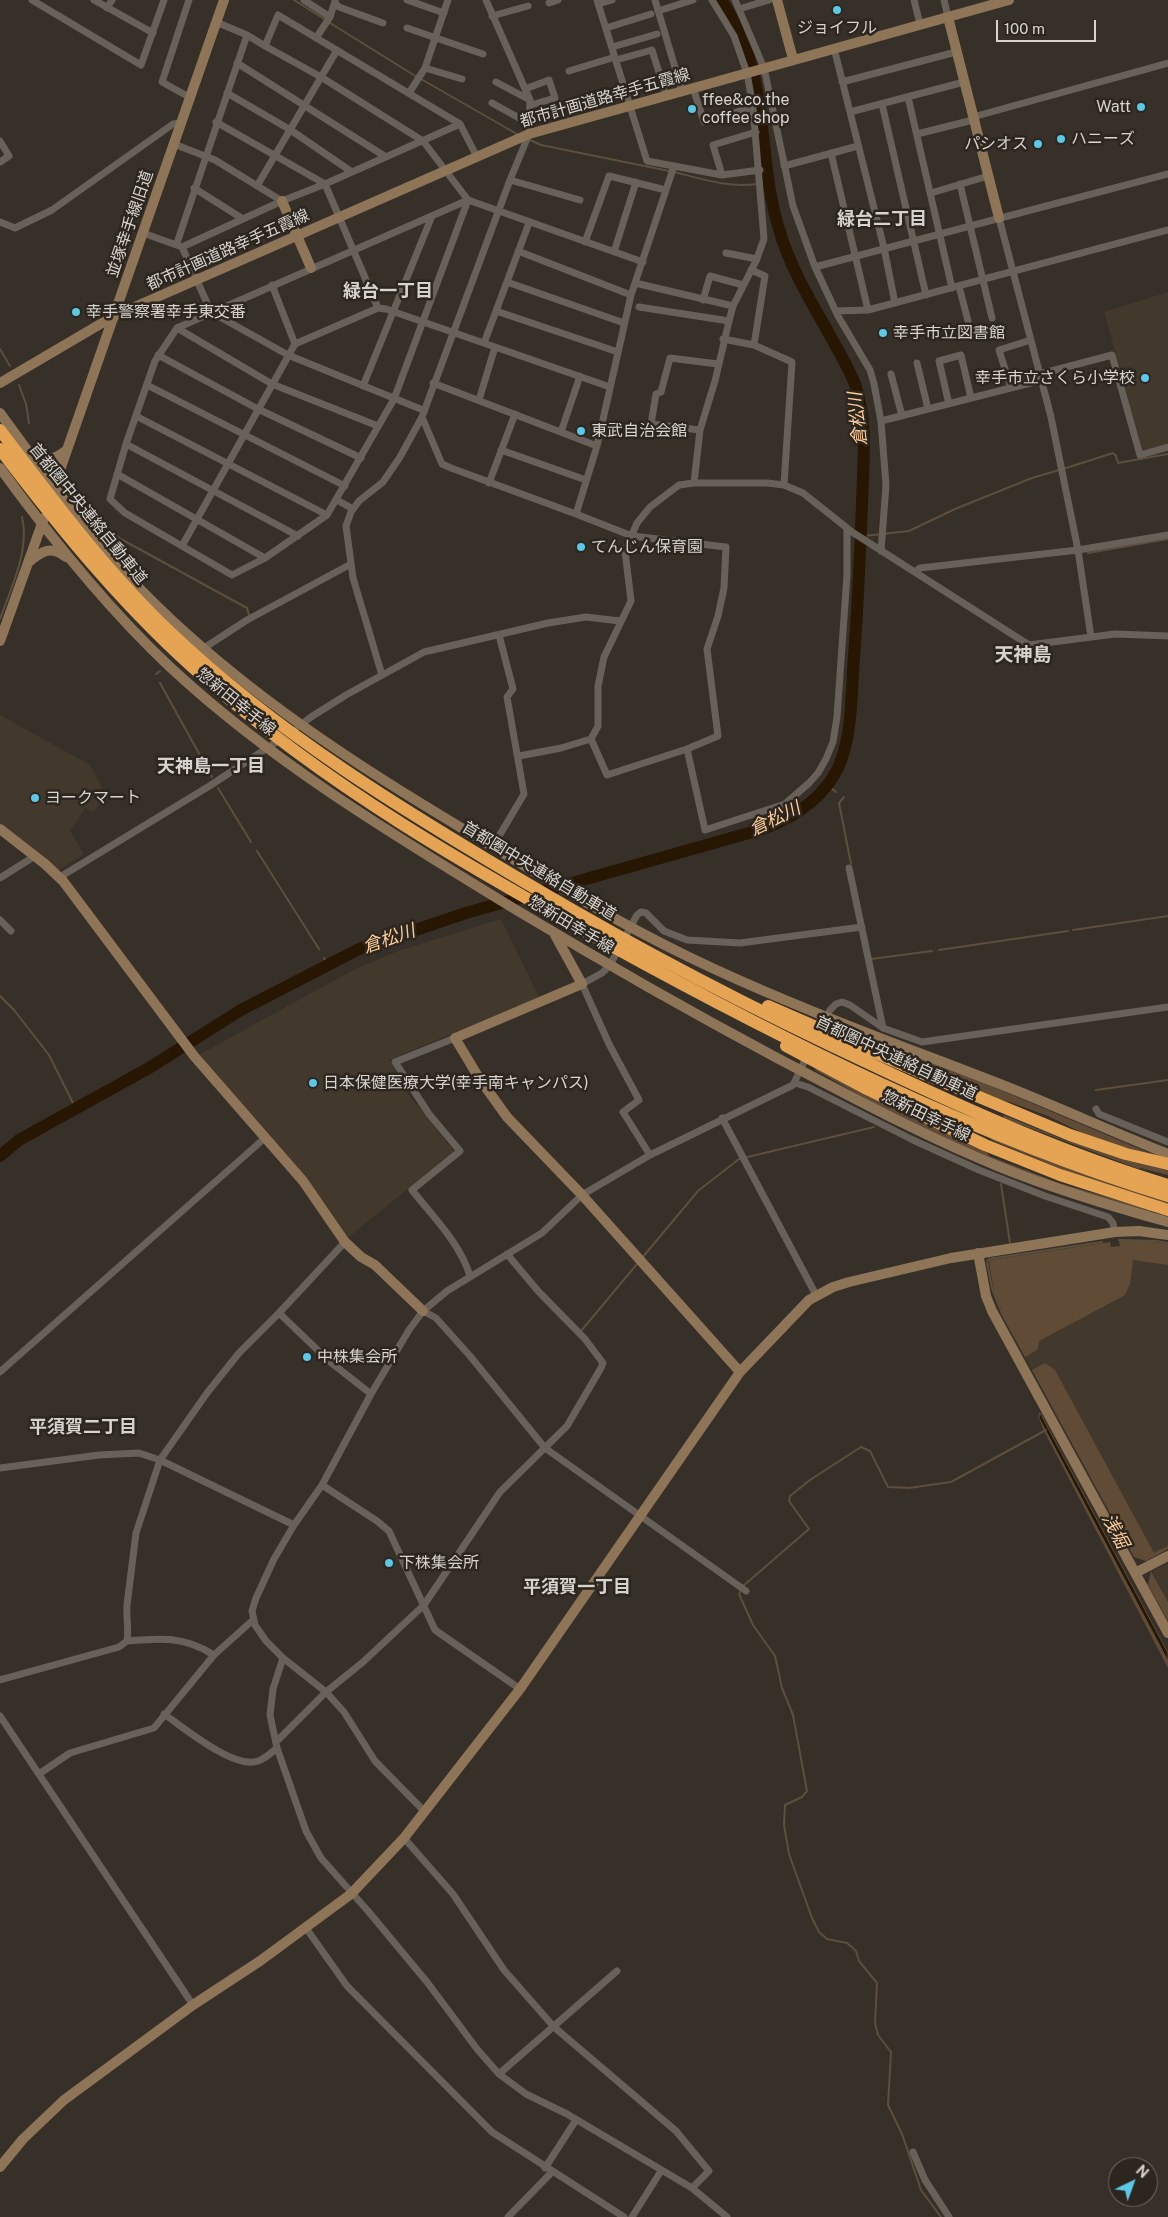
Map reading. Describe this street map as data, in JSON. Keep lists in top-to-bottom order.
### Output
{
  "streets": {
    "highway": ["首都圏中央連絡自動車道"],
    "street": ["都市計画道路幸手五霞線", "並塚幸手線旧道", "惣新田幸手線"]
  },
  "crossings": [
    ["都市計画道路幸手五霞線", "並塚幸手線旧道"],
    ["並塚幸手線旧道", "惣新田幸手線"]
  ],
  "districts": [
    "緑台二丁目",
    "緑台一丁目",
    "天神島",
    "天神島一丁目",
    "平須賀二丁目",
    "平須賀一丁目"
  ],
  "water": ["倉松川", "浅堀"],
  "places": [
    "ジョイフル",
    "Watt",
    "ffee&co.the coffee shop",
    "ハニーズ",
    "パシオス",
    "幸手警察署幸手東交番",
    "幸手市立図書館",
    "幸手市立さくら小学校",
    "東武自治会館",
    "てんじん保育園",
    "ヨークマート",
    "日本保健医療大学(幸手南キャンパス)",
    "中株集会所",
    "下株集会所"
  ],
  "scale_bar": "100 m",
  "north": "top right"
}
